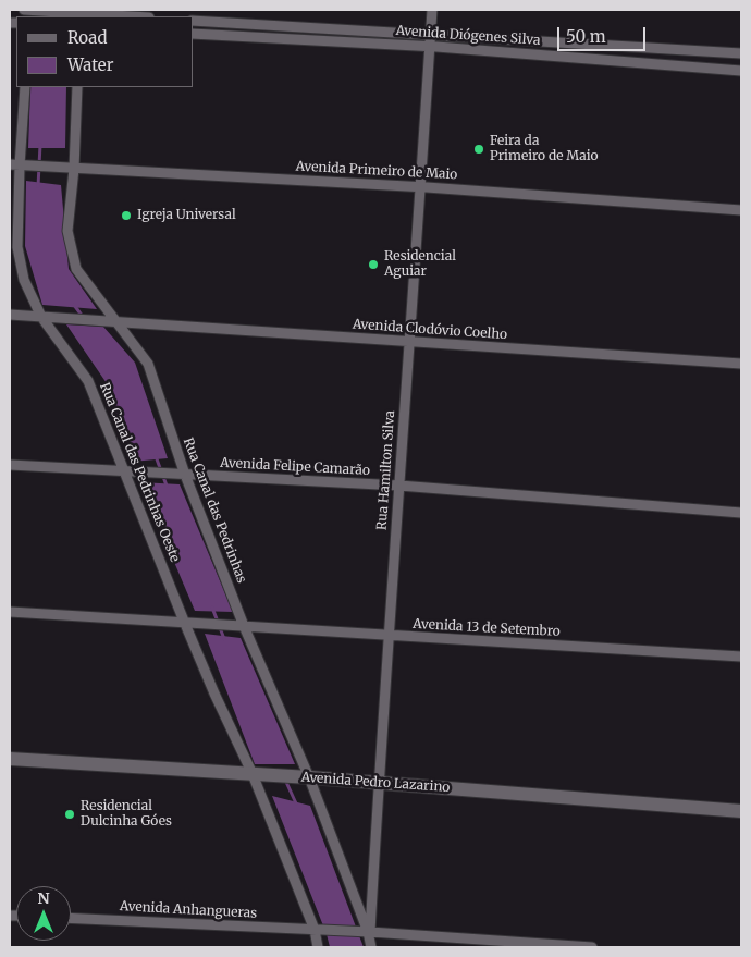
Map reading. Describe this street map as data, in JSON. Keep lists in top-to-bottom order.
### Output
{
  "streets": {
    "main road": ["Avenida Pedro Lazarino"],
    "street": [
      "Avenida Diógenes Silva",
      "Avenida Primeiro de Maio",
      "Avenida Clodóvio Coelho",
      "Avenida Felipe Camarão",
      "Rua Hamilton Silva",
      "Rua Canal das Pedrinhas Oeste",
      "Rua Canal das Pedrinhas",
      "Avenida 13 de Setembro",
      "Avenida Anhangueras"
    ]
  },
  "crossings": [
    ["Avenida Diógenes Silva", "Rua Hamilton Silva"],
    ["Avenida Primeiro de Maio", "Rua Hamilton Silva"],
    ["Avenida Primeiro de Maio", "Rua Canal das Pedrinhas Oeste"],
    ["Avenida Primeiro de Maio", "Rua Canal das Pedrinhas"],
    ["Avenida Clodóvio Coelho", "Rua Hamilton Silva"],
    ["Avenida Clodóvio Coelho", "Rua Canal das Pedrinhas Oeste"],
    ["Avenida Clodóvio Coelho", "Rua Canal das Pedrinhas"],
    ["Avenida Felipe Camarão", "Rua Hamilton Silva"],
    ["Avenida Felipe Camarão", "Rua Canal das Pedrinhas Oeste"],
    ["Avenida Felipe Camarão", "Rua Canal das Pedrinhas"],
    ["Rua Hamilton Silva", "Rua Canal das Pedrinhas"],
    ["Rua Hamilton Silva", "Avenida 13 de Setembro"],
    ["Rua Hamilton Silva", "Avenida Pedro Lazarino"],
    ["Rua Hamilton Silva", "Avenida Anhangueras"],
    ["Rua Canal das Pedrinhas Oeste", "Avenida 13 de Setembro"],
    ["Rua Canal das Pedrinhas", "Avenida 13 de Setembro"],
    ["Rua Canal das Pedrinhas", "Avenida Pedro Lazarino"],
    ["Rua Canal das Pedrinhas", "Avenida Anhangueras"]
  ],
  "places": [
    "Feira da Primeiro de Maio",
    "Igreja Universal",
    "Residencial Aguiar",
    "Residencial Dulcinha Góes"
  ],
  "legend": ["Road", "Water"],
  "scale_bar": "50 m",
  "north": "top"
}
